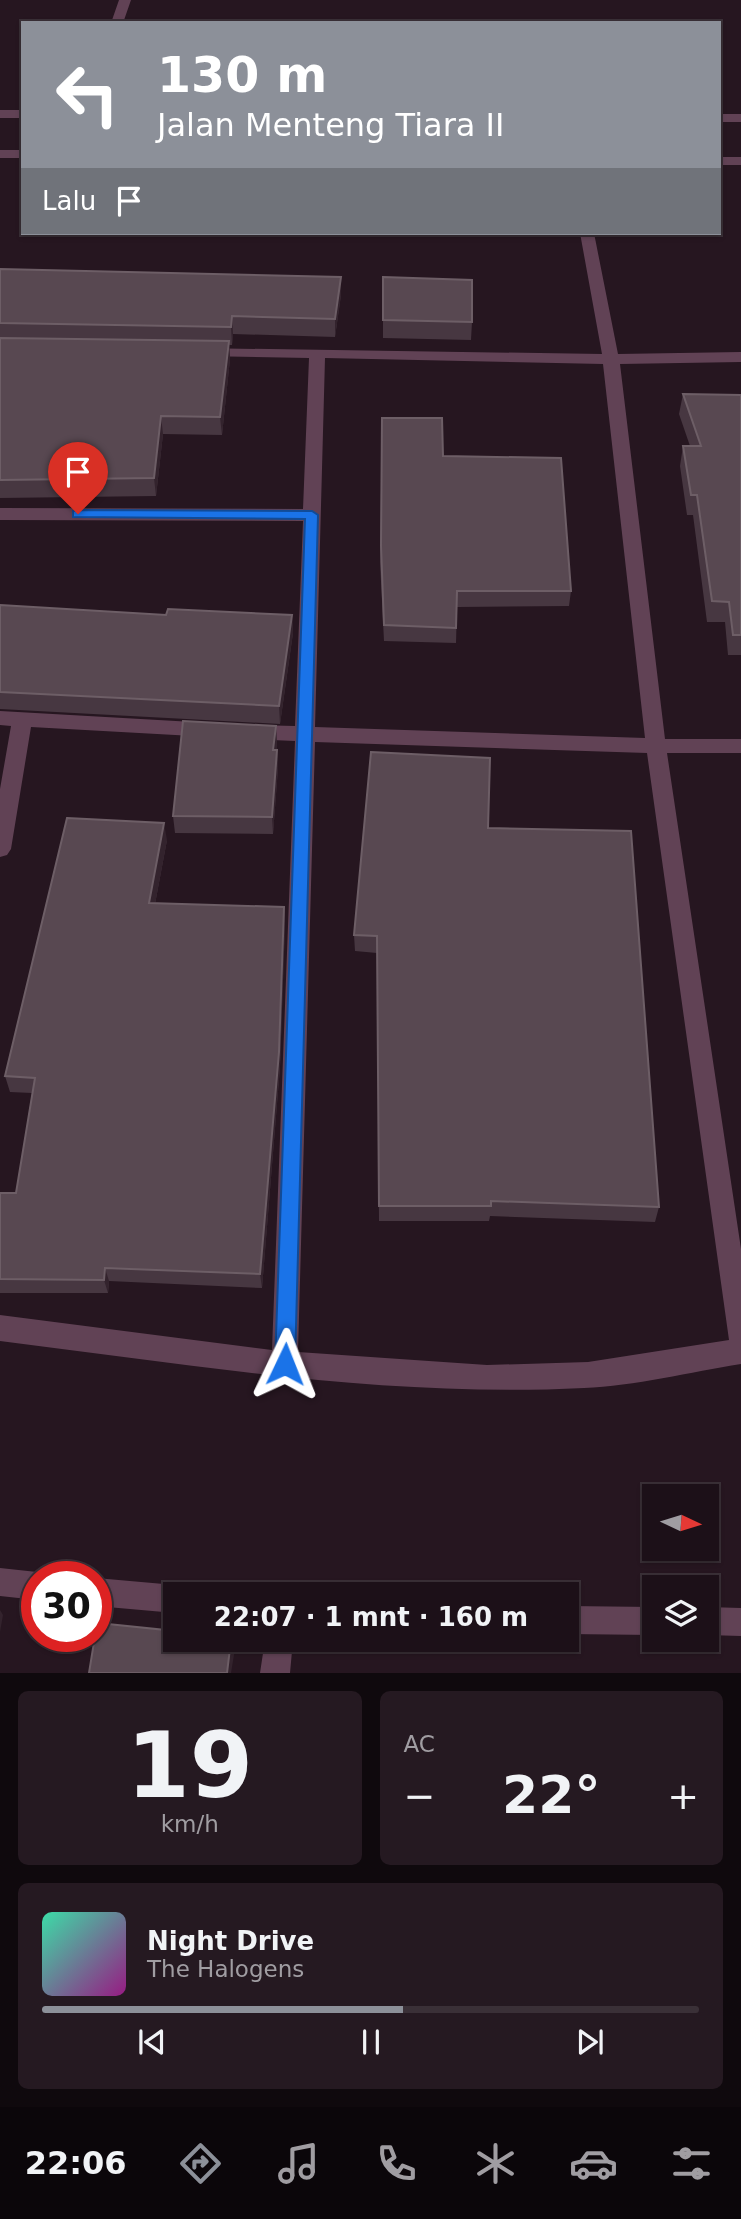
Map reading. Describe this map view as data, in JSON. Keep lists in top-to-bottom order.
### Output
{
  "north": "right",
  "page": {
    "turn": ["130 m", "Jalan Menteng Tiara II"],
    "then": "Lalu",
    "limit": "30",
    "trip": "22:07 · 1 mnt · 160 m",
    "tile": [
      ["19", "km/h"],
      "AC"
    ],
    "heat": ["−", "22°", "+"],
    "song": ["Night Drive", "The Halogens"],
    "tabs": "22:06"
  }
}
